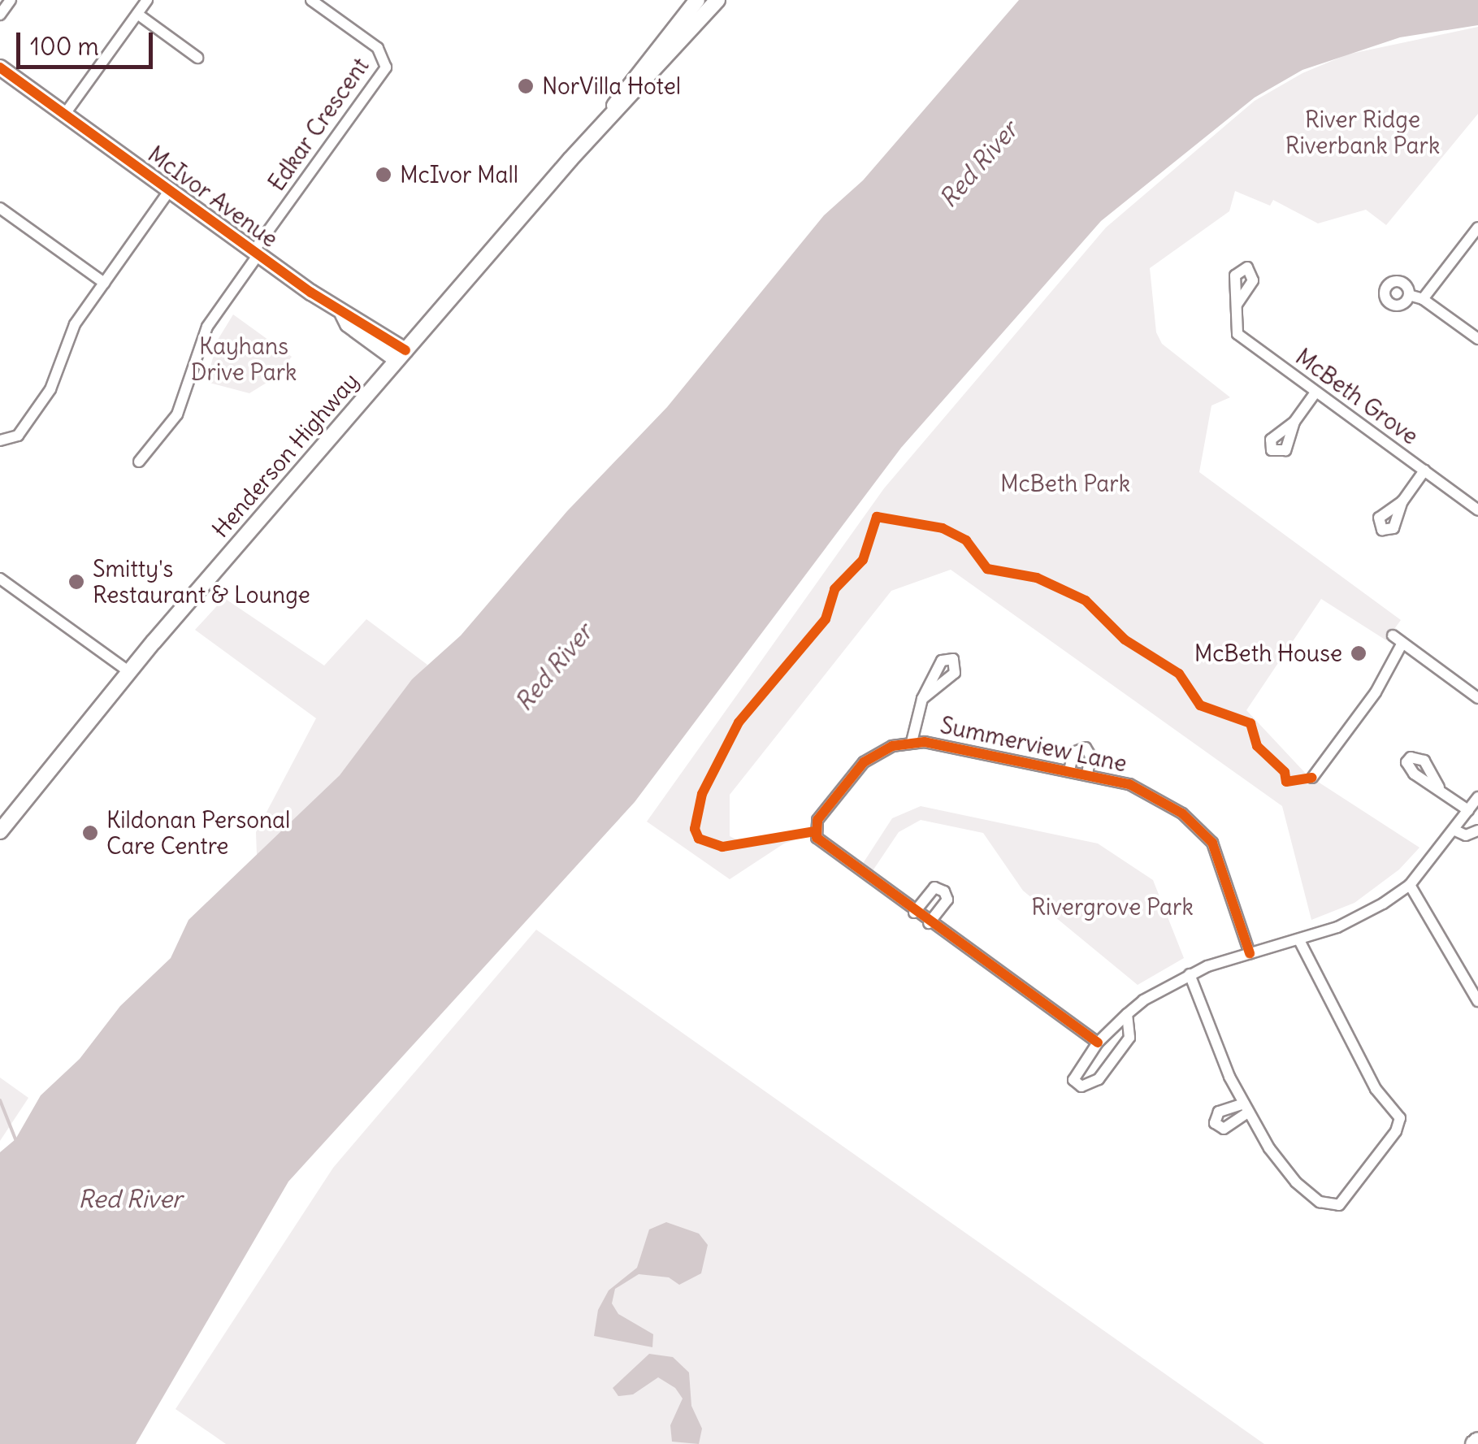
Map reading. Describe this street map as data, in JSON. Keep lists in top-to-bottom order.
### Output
{
  "streets": {
    "main road": ["McIvor Avenue", "Henderson Highway"],
    "street": ["Edkar Crescent", "McBeth Grove", "Summerview Lane"]
  },
  "crossings": [
    ["Edkar Crescent", "McIvor Avenue"],
    ["McIvor Avenue", "Henderson Highway"]
  ],
  "water": ["Red River"],
  "parks": [
    "River Ridge Riverbank Park",
    "Kayhans Drive Park",
    "McBeth Park",
    "Rivergrove Park"
  ],
  "places": [
    "NorVilla Hotel",
    "McIvor Mall",
    "Smitty's Restaurant & Lounge",
    "McBeth House",
    "Kildonan Personal Care Centre"
  ],
  "scale_bar": "100 m"
}
